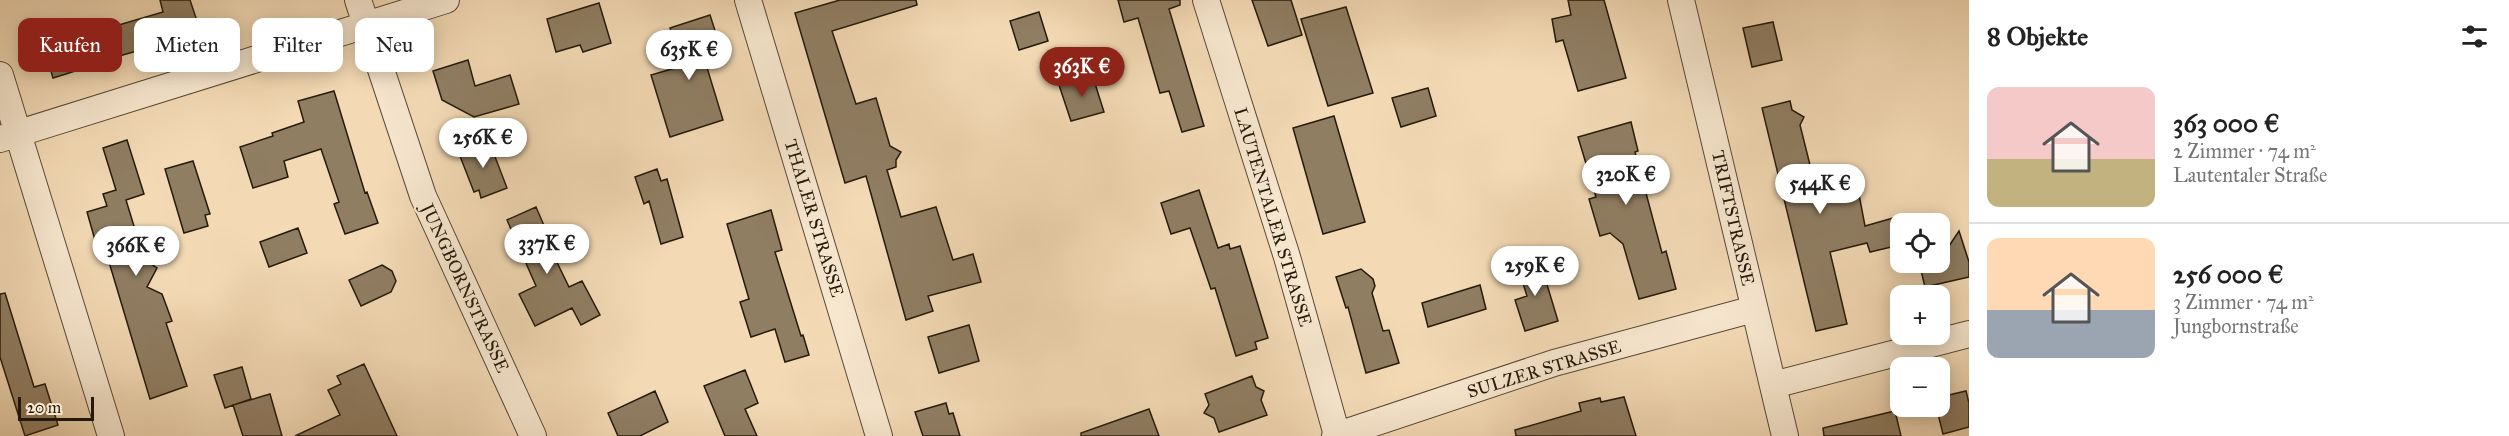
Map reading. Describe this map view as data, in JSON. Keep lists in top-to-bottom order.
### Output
{
  "streets": {
    "street": [
      "LAUTENTALER STRASSE",
      "THALER STRASSE",
      "TRIFTSTRASSE",
      "JUNGBORNSTRASSE",
      "SULZER STRASSE"
    ]
  },
  "crossings": [
    ["LAUTENTALER STRASSE", "SULZER STRASSE"],
    ["TRIFTSTRASSE", "SULZER STRASSE"]
  ],
  "scale_bar": "20 m",
  "page": {
    "heading": "8 Objekte",
    "chip": [
      "Kaufen",
      "Mieten",
      "Filter",
      "Neu"
    ],
    "price": [
      "635K €",
      "363K €",
      "256K €",
      "320K €",
      "544K €",
      "337K €",
      "366K €",
      "259K €"
    ],
    "list": [
      {
        "name": "363 000 €",
        "note": "2 Zimmer · 74 m² · Lautentaler Straße"
      },
      {
        "name": "256 000 €",
        "note": "3 Zimmer · 74 m² · Jungbornstraße"
      }
    ],
    "map_buttons": ["+", "−"],
    "scale": "20 m"
  }
}
